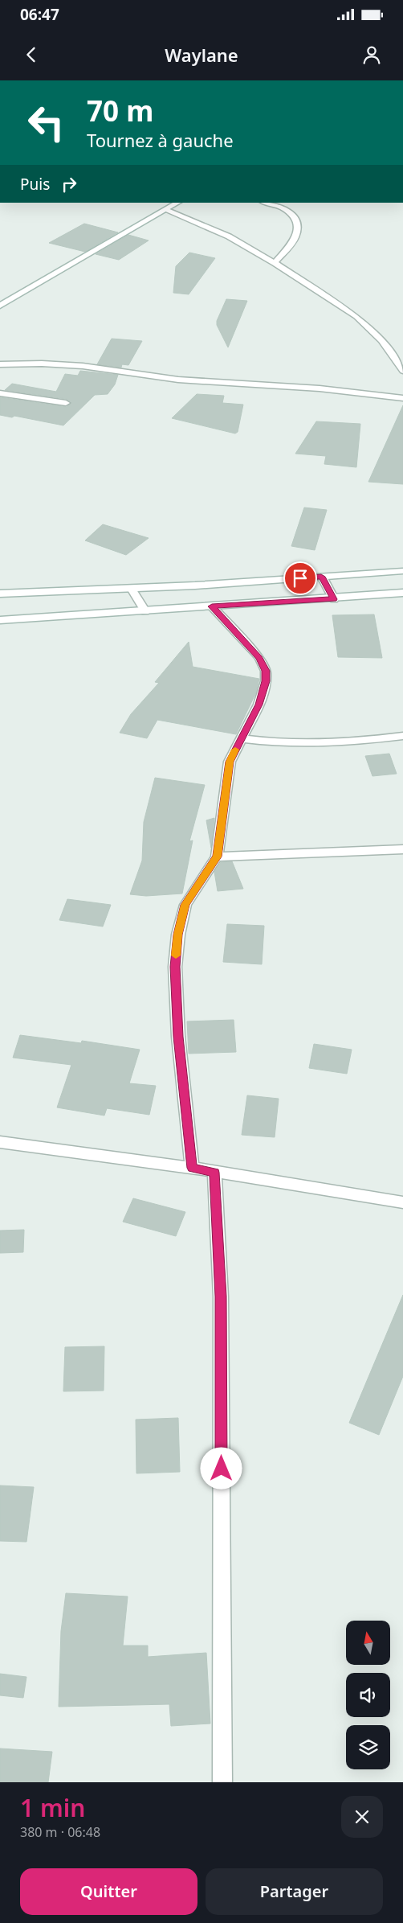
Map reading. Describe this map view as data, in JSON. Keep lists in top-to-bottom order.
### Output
{
  "north": "top",
  "page": {
    "status": "06:47",
    "header": "Waylane",
    "turn": ["70 m", "Tournez à gauche"],
    "then": "Puis",
    "heading": ["1 min", "380 m · 06:48"],
    "buttons": ["Quitter", "Partager"]
  }
}
